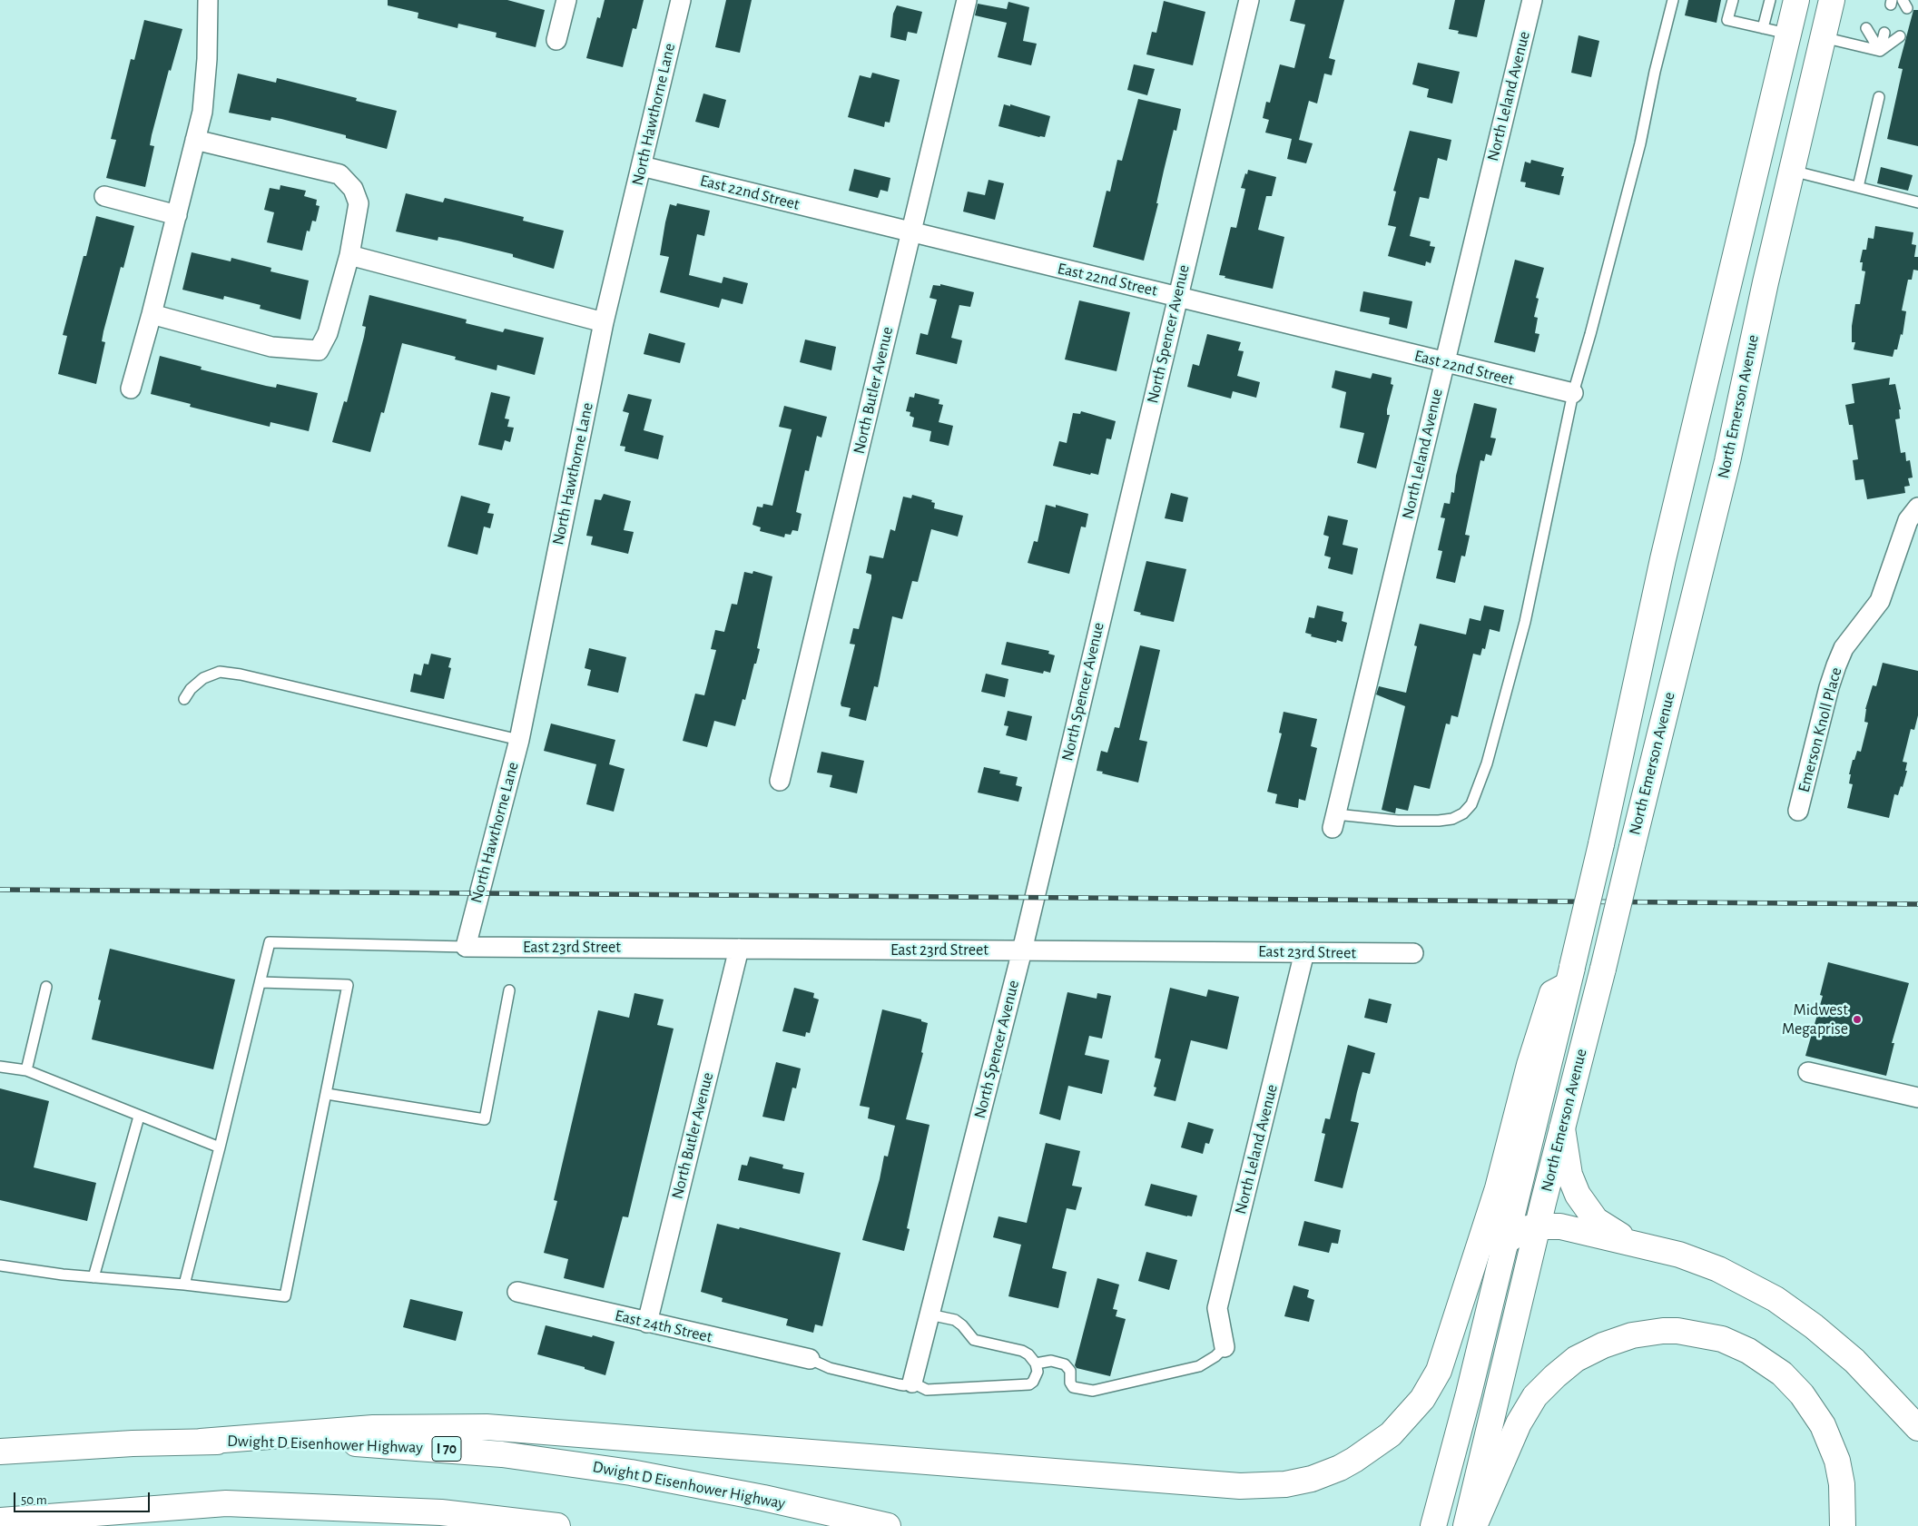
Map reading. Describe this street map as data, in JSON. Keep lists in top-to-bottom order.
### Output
{
  "streets": {
    "main road": ["North Emerson Avenue", "Dwight D Eisenhower Highway", "I 70"],
    "street": [
      "North Leland Avenue",
      "North Hawthorne Lane",
      "East 22nd Street",
      "North Spencer Avenue",
      "North Butler Avenue",
      "Emerson Knoll Place",
      "East 23rd Street",
      "East 24th Street"
    ]
  },
  "crossings": [
    ["North Leland Avenue", "East 22nd Street"],
    ["North Leland Avenue", "East 23rd Street"],
    ["North Hawthorne Lane", "East 22nd Street"],
    ["North Hawthorne Lane", "East 23rd Street"],
    ["East 22nd Street", "North Spencer Avenue"],
    ["East 22nd Street", "North Butler Avenue"],
    ["North Spencer Avenue", "East 23rd Street"],
    ["North Butler Avenue", "East 23rd Street"],
    ["North Butler Avenue", "East 24th Street"]
  ],
  "places": ["Midwest Megaprise"],
  "scale_bar": "50 m"
}
